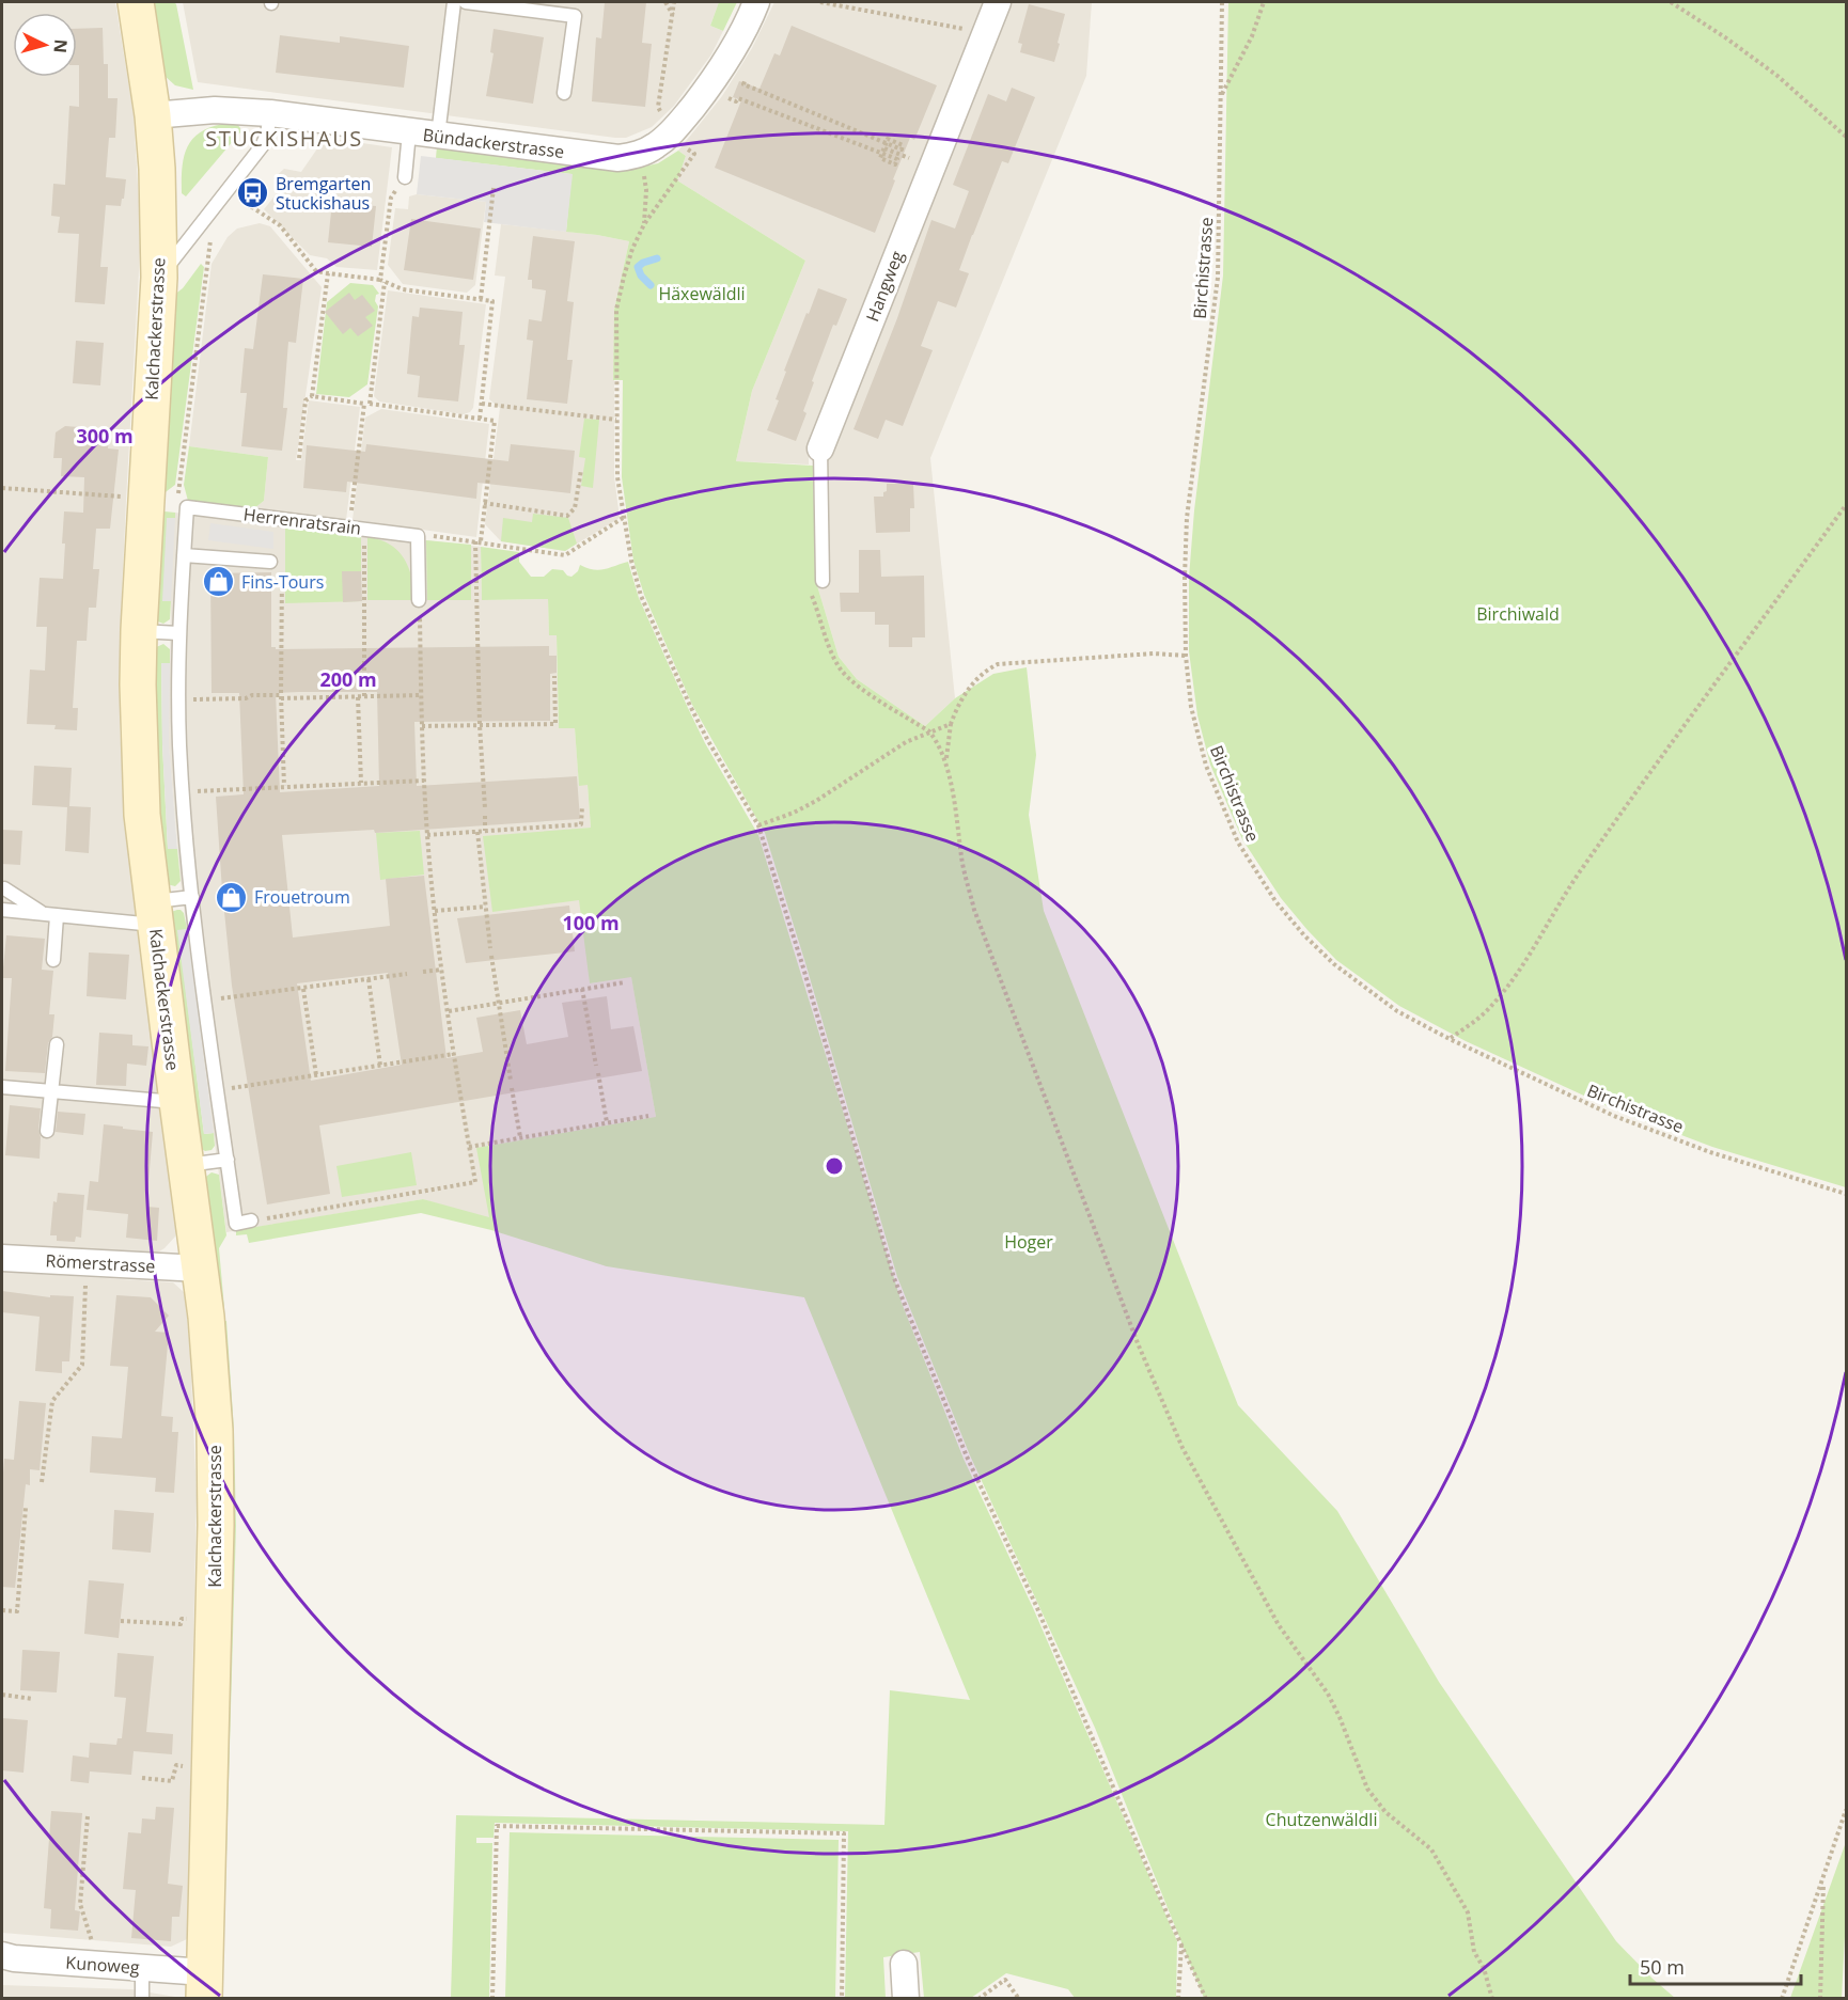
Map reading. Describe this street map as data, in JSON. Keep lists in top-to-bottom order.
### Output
{
  "streets": {
    "street": [
      "Bündackerstrasse",
      "Hangweg",
      "Kalchackerstrasse",
      "Römerstrasse",
      "Kunoweg"
    ],
    "lane": ["Herrenratsrain"],
    "path": ["Birchistrasse"]
  },
  "crossings": [
    ["Bündackerstrasse", "Kalchackerstrasse"],
    ["Kalchackerstrasse", "Herrenratsrain"],
    ["Kalchackerstrasse", "Römerstrasse"],
    ["Kalchackerstrasse", "Kunoweg"]
  ],
  "districts": ["STUCKISHAUS"],
  "parks": [
    "Häxewäldli",
    "Birchiwald",
    "Hoger",
    "Chutzenwäldli"
  ],
  "places": {
    "bus stop": ["Bremgarten Stuckishaus"],
    "shop": ["Fins-Tours", "Frouetroum"]
  },
  "scale_bar": "50 m",
  "north": "right",
  "rings": ["300 m", "200 m", "100 m"]
}
